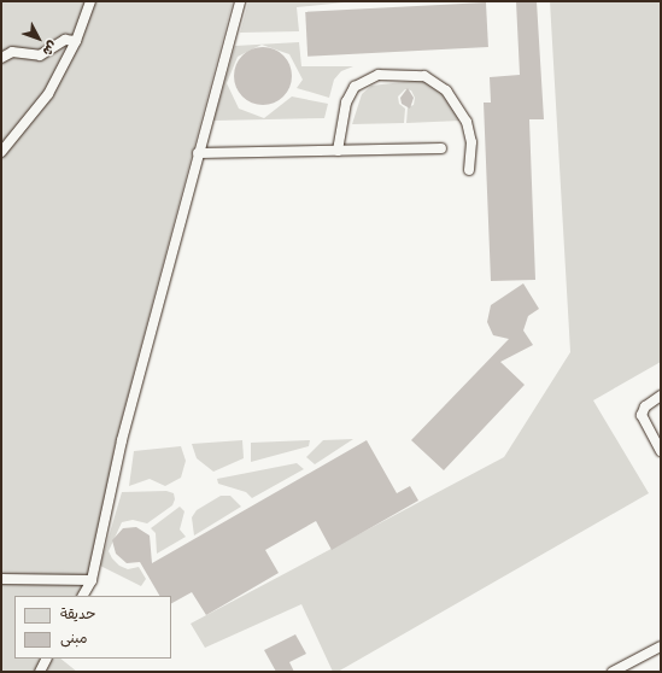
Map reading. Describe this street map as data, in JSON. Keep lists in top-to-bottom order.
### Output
{
  "legend": ["حديقة", "مبنى"],
  "north": "bottom right"
}
